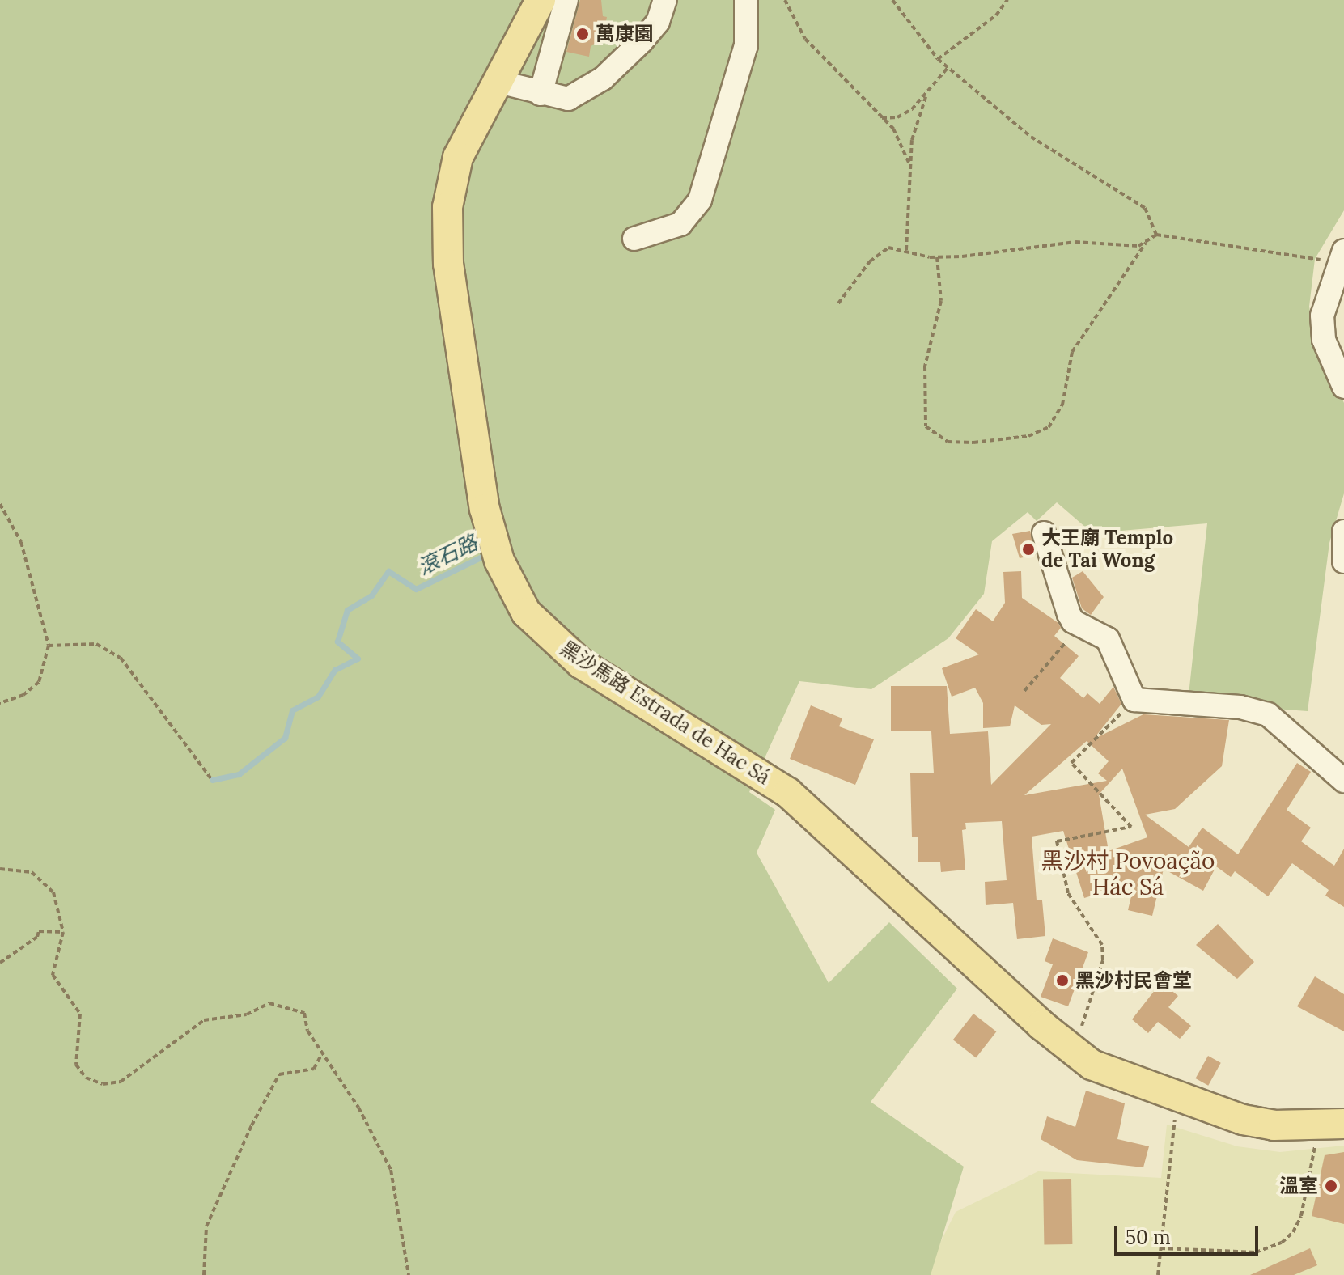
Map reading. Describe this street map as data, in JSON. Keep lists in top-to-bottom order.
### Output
{
  "streets": {
    "main road": ["黑沙馬路 Estrada de Hac Sá"]
  },
  "districts": ["黑沙村 Povoação Hác Sá"],
  "water": ["滾石路"],
  "places": [
    "萬康園",
    "大王廟 Templo de Tai Wong",
    "黑沙村民會堂",
    "溫室"
  ],
  "scale_bar": "50 m"
}
